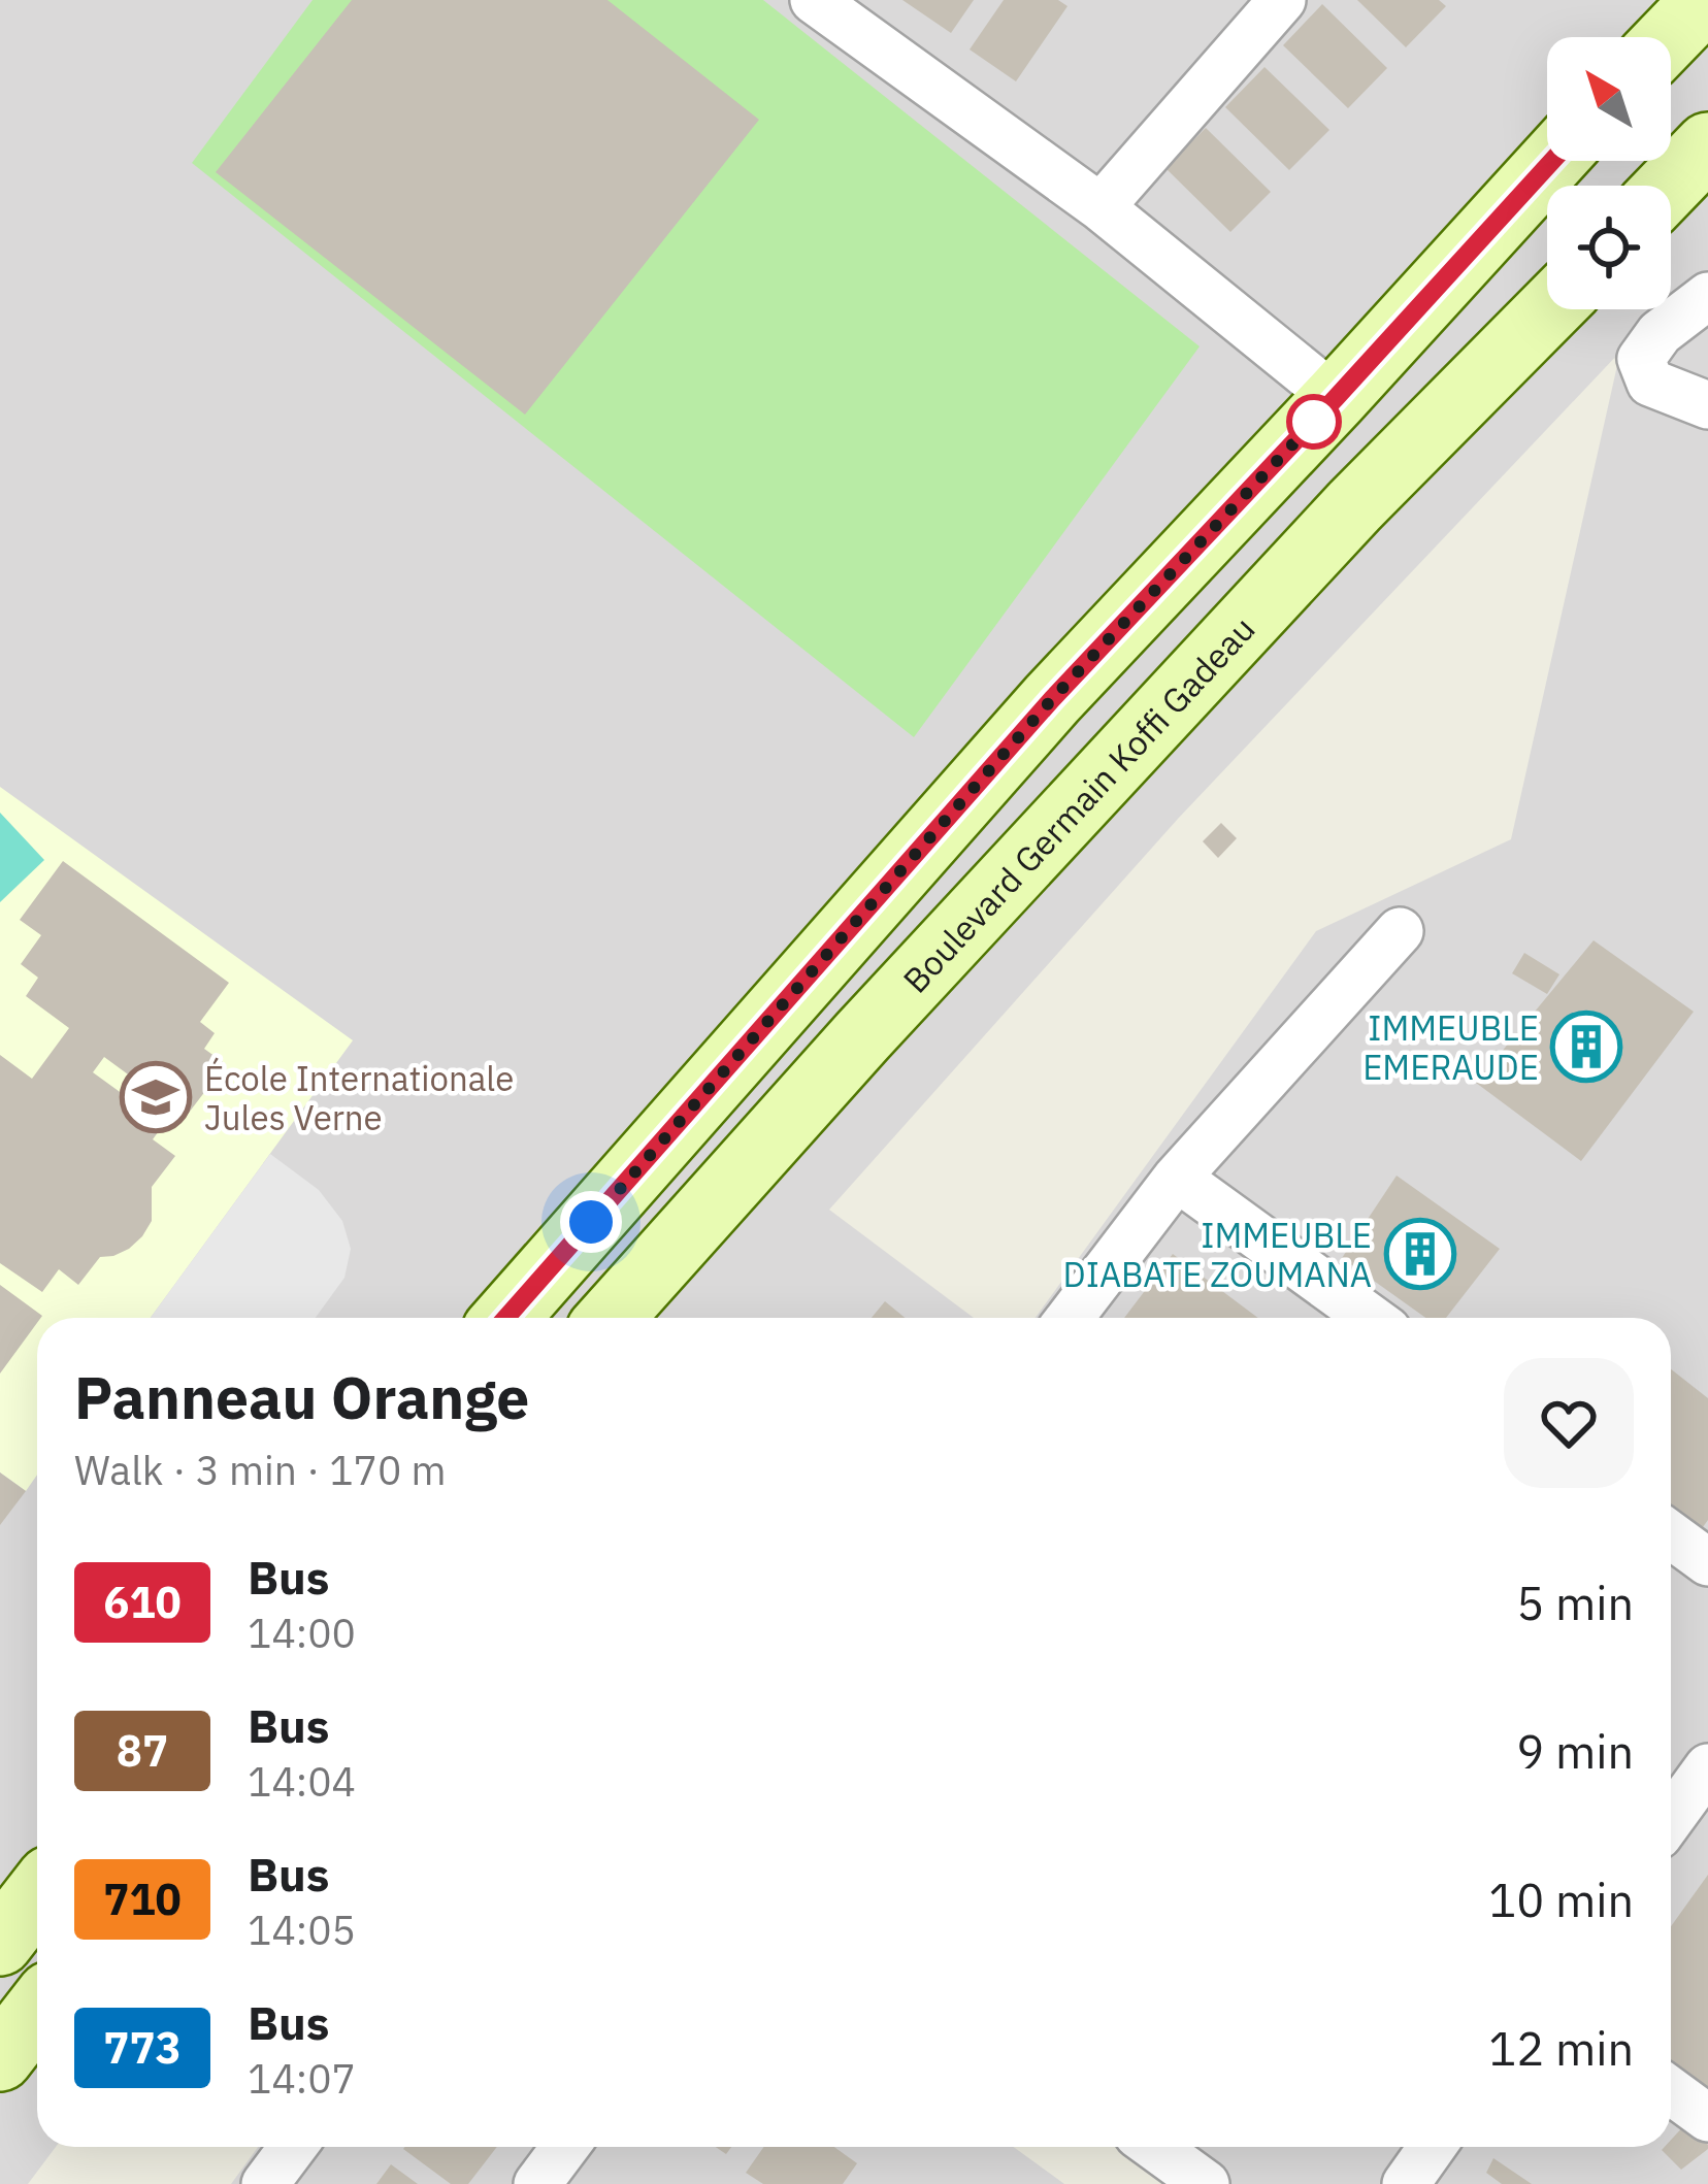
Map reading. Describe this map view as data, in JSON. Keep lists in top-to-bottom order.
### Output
{
  "streets": {
    "main road": ["Boulevard Germain Koffi Gadeau"]
  },
  "places": {
    "building": ["IMMEUBLE EMERAUDE", "IMMEUBLE DIABATE ZOUMANA"],
    "school or university": ["École Internationale Jules Verne"]
  },
  "lines": ["bus line 610"],
  "north": "top left",
  "page": {
    "heading": ["Panneau Orange", "Walk · 3 min · 170 m"],
    "list": [
      {
        "mark": "610",
        "name": "Bus",
        "note": "14:00",
        "value": "5 min"
      },
      {
        "mark": "87",
        "name": "Bus",
        "note": "14:04",
        "value": "9 min"
      },
      {
        "mark": "710",
        "name": "Bus",
        "note": "14:05",
        "value": "10 min"
      },
      {
        "mark": "773",
        "name": "Bus",
        "note": "14:07",
        "value": "12 min"
      }
    ]
  }
}
